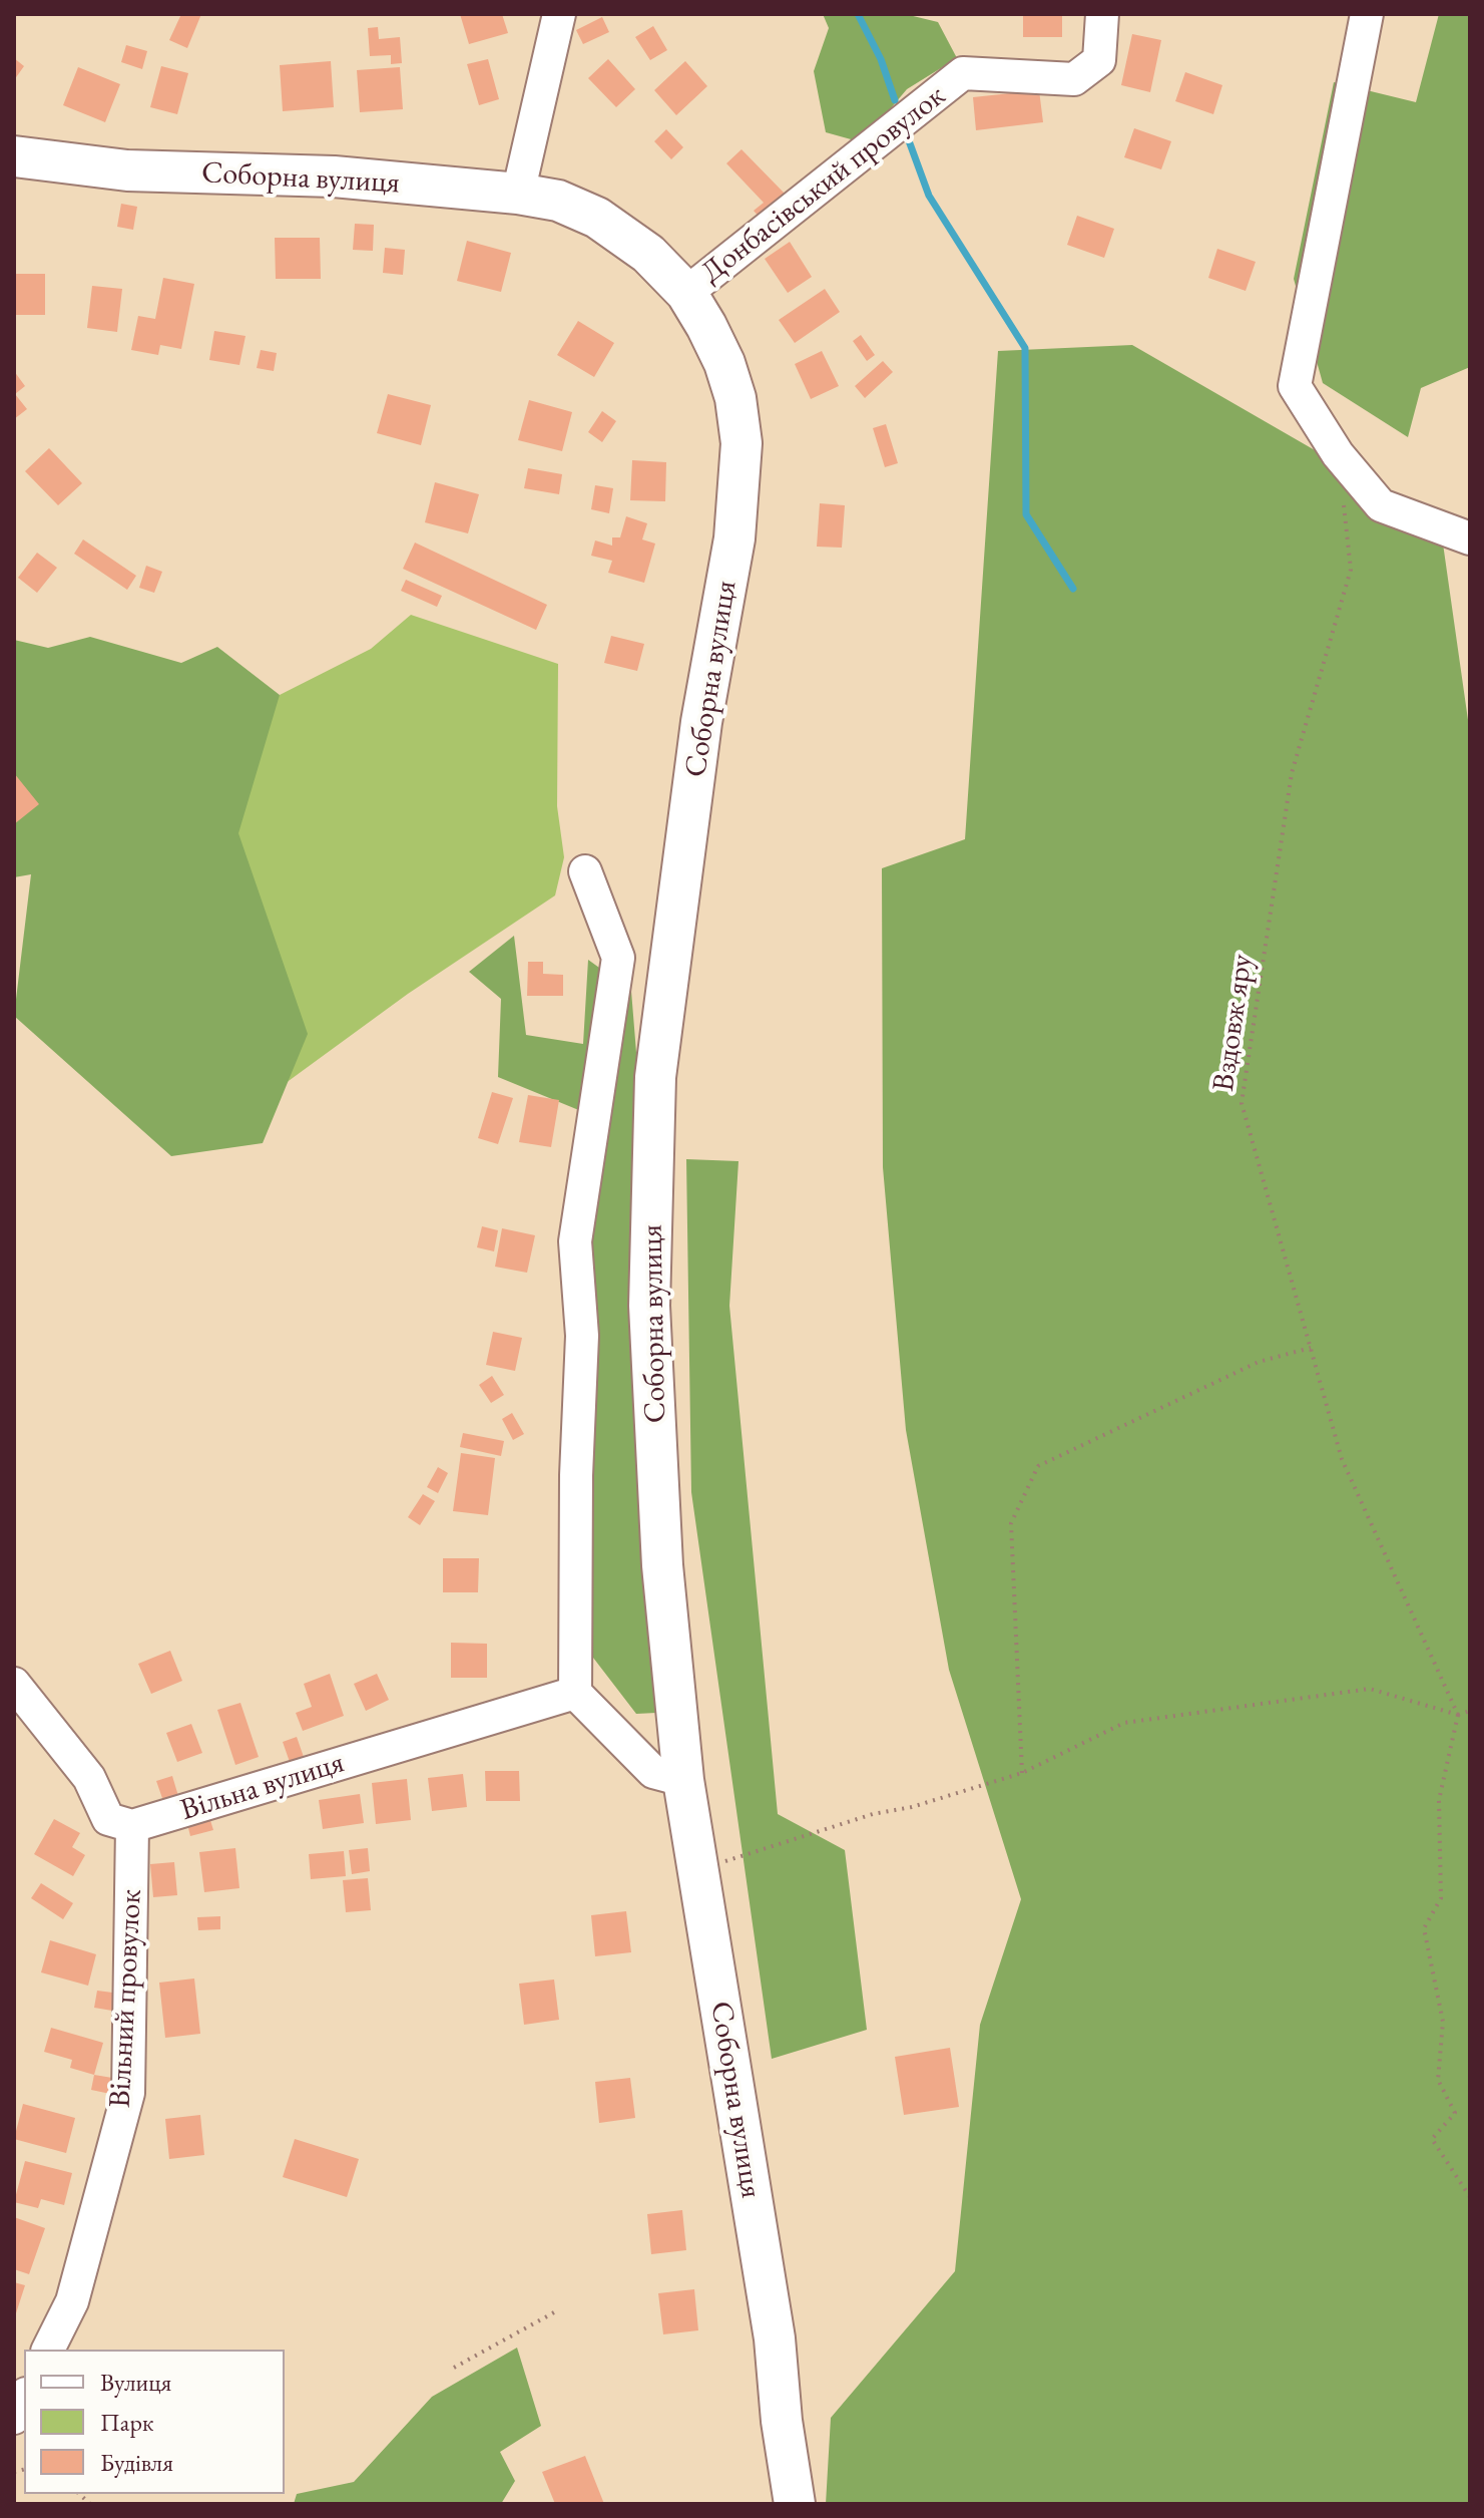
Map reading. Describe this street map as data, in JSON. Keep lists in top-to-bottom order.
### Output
{
  "streets": {
    "main road": ["Соборна вулиця"],
    "street": ["Донбасівський провулок", "Вільна вулиця", "Вільний провулок"],
    "path": ["Вздовж яру"]
  },
  "crossings": [
    ["Соборна вулиця", "Донбасівський провулок"],
    ["Вільна вулиця", "Вільний провулок"]
  ],
  "legend": ["Вулиця", "Парк", "Будівля"]
}
